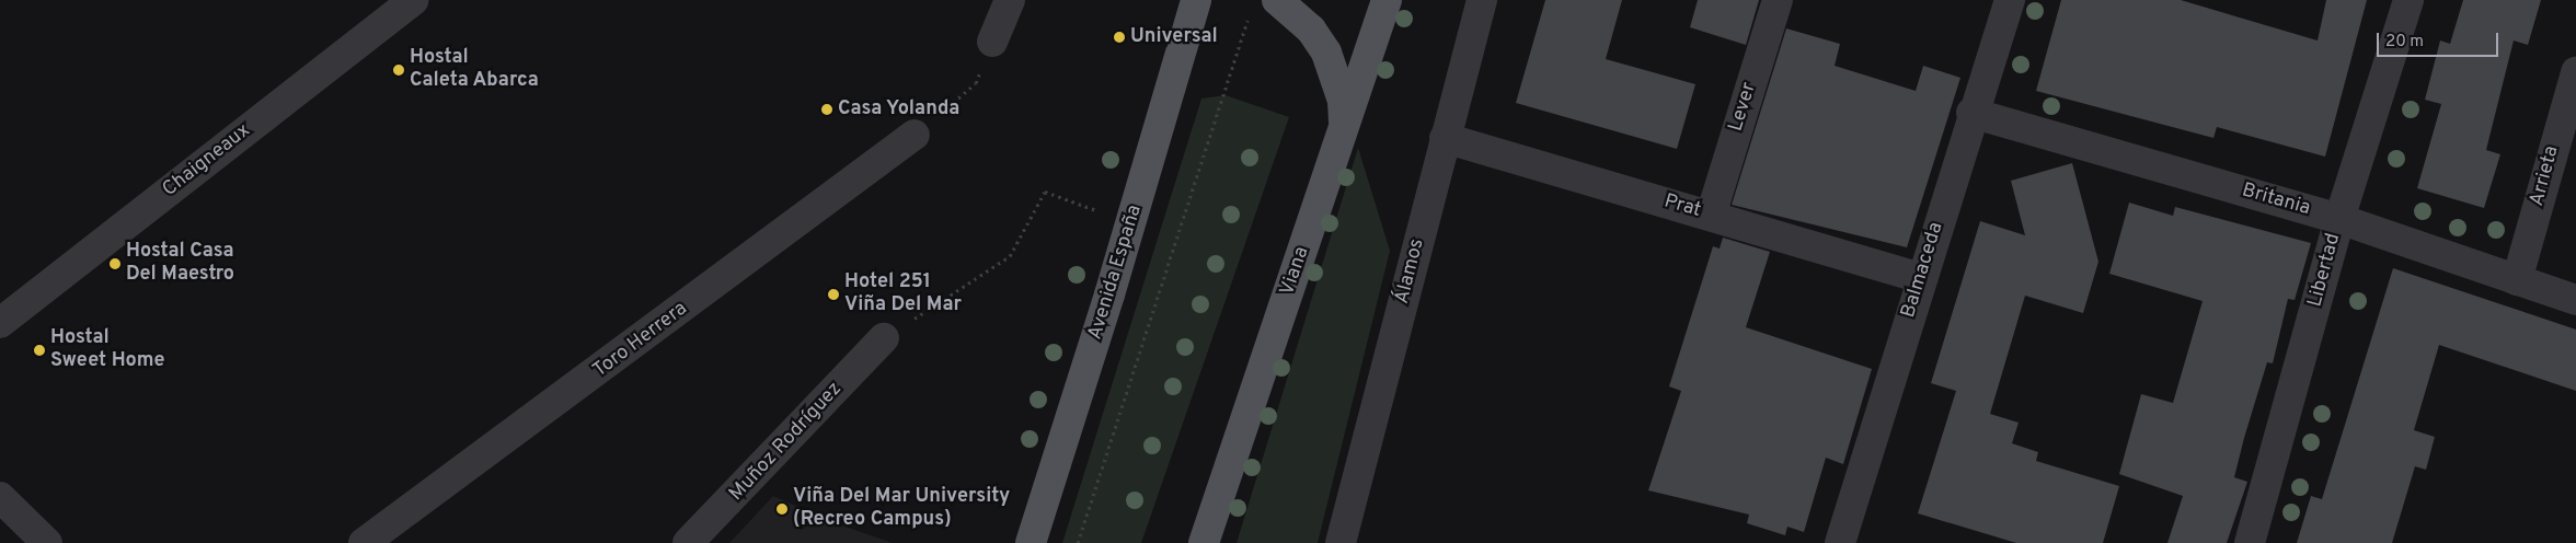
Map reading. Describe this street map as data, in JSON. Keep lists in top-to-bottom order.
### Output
{
  "streets": {
    "main road": ["Viana", "Avenida España"],
    "street": [
      "Lever",
      "Chaigneaux",
      "Arrieta",
      "Britania",
      "Prat",
      "Balmaceda",
      "Libertad",
      "Álamos",
      "Toro Herrera",
      "Muñoz Rodríguez"
    ]
  },
  "crossings": [
    ["Lever", "Prat"],
    ["Arrieta", "Britania"],
    ["Britania", "Balmaceda"],
    ["Britania", "Libertad"],
    ["Prat", "Balmaceda"],
    ["Prat", "Álamos"]
  ],
  "places": [
    "Universal",
    "Hostal Caleta Abarca",
    "Casa Yolanda",
    "Hostal Casa Del Maestro",
    "Hotel 251 Viña Del Mar",
    "Hostal Sweet Home",
    "Viña Del Mar University (Recreo Campus)"
  ],
  "scale_bar": "20 m"
}
